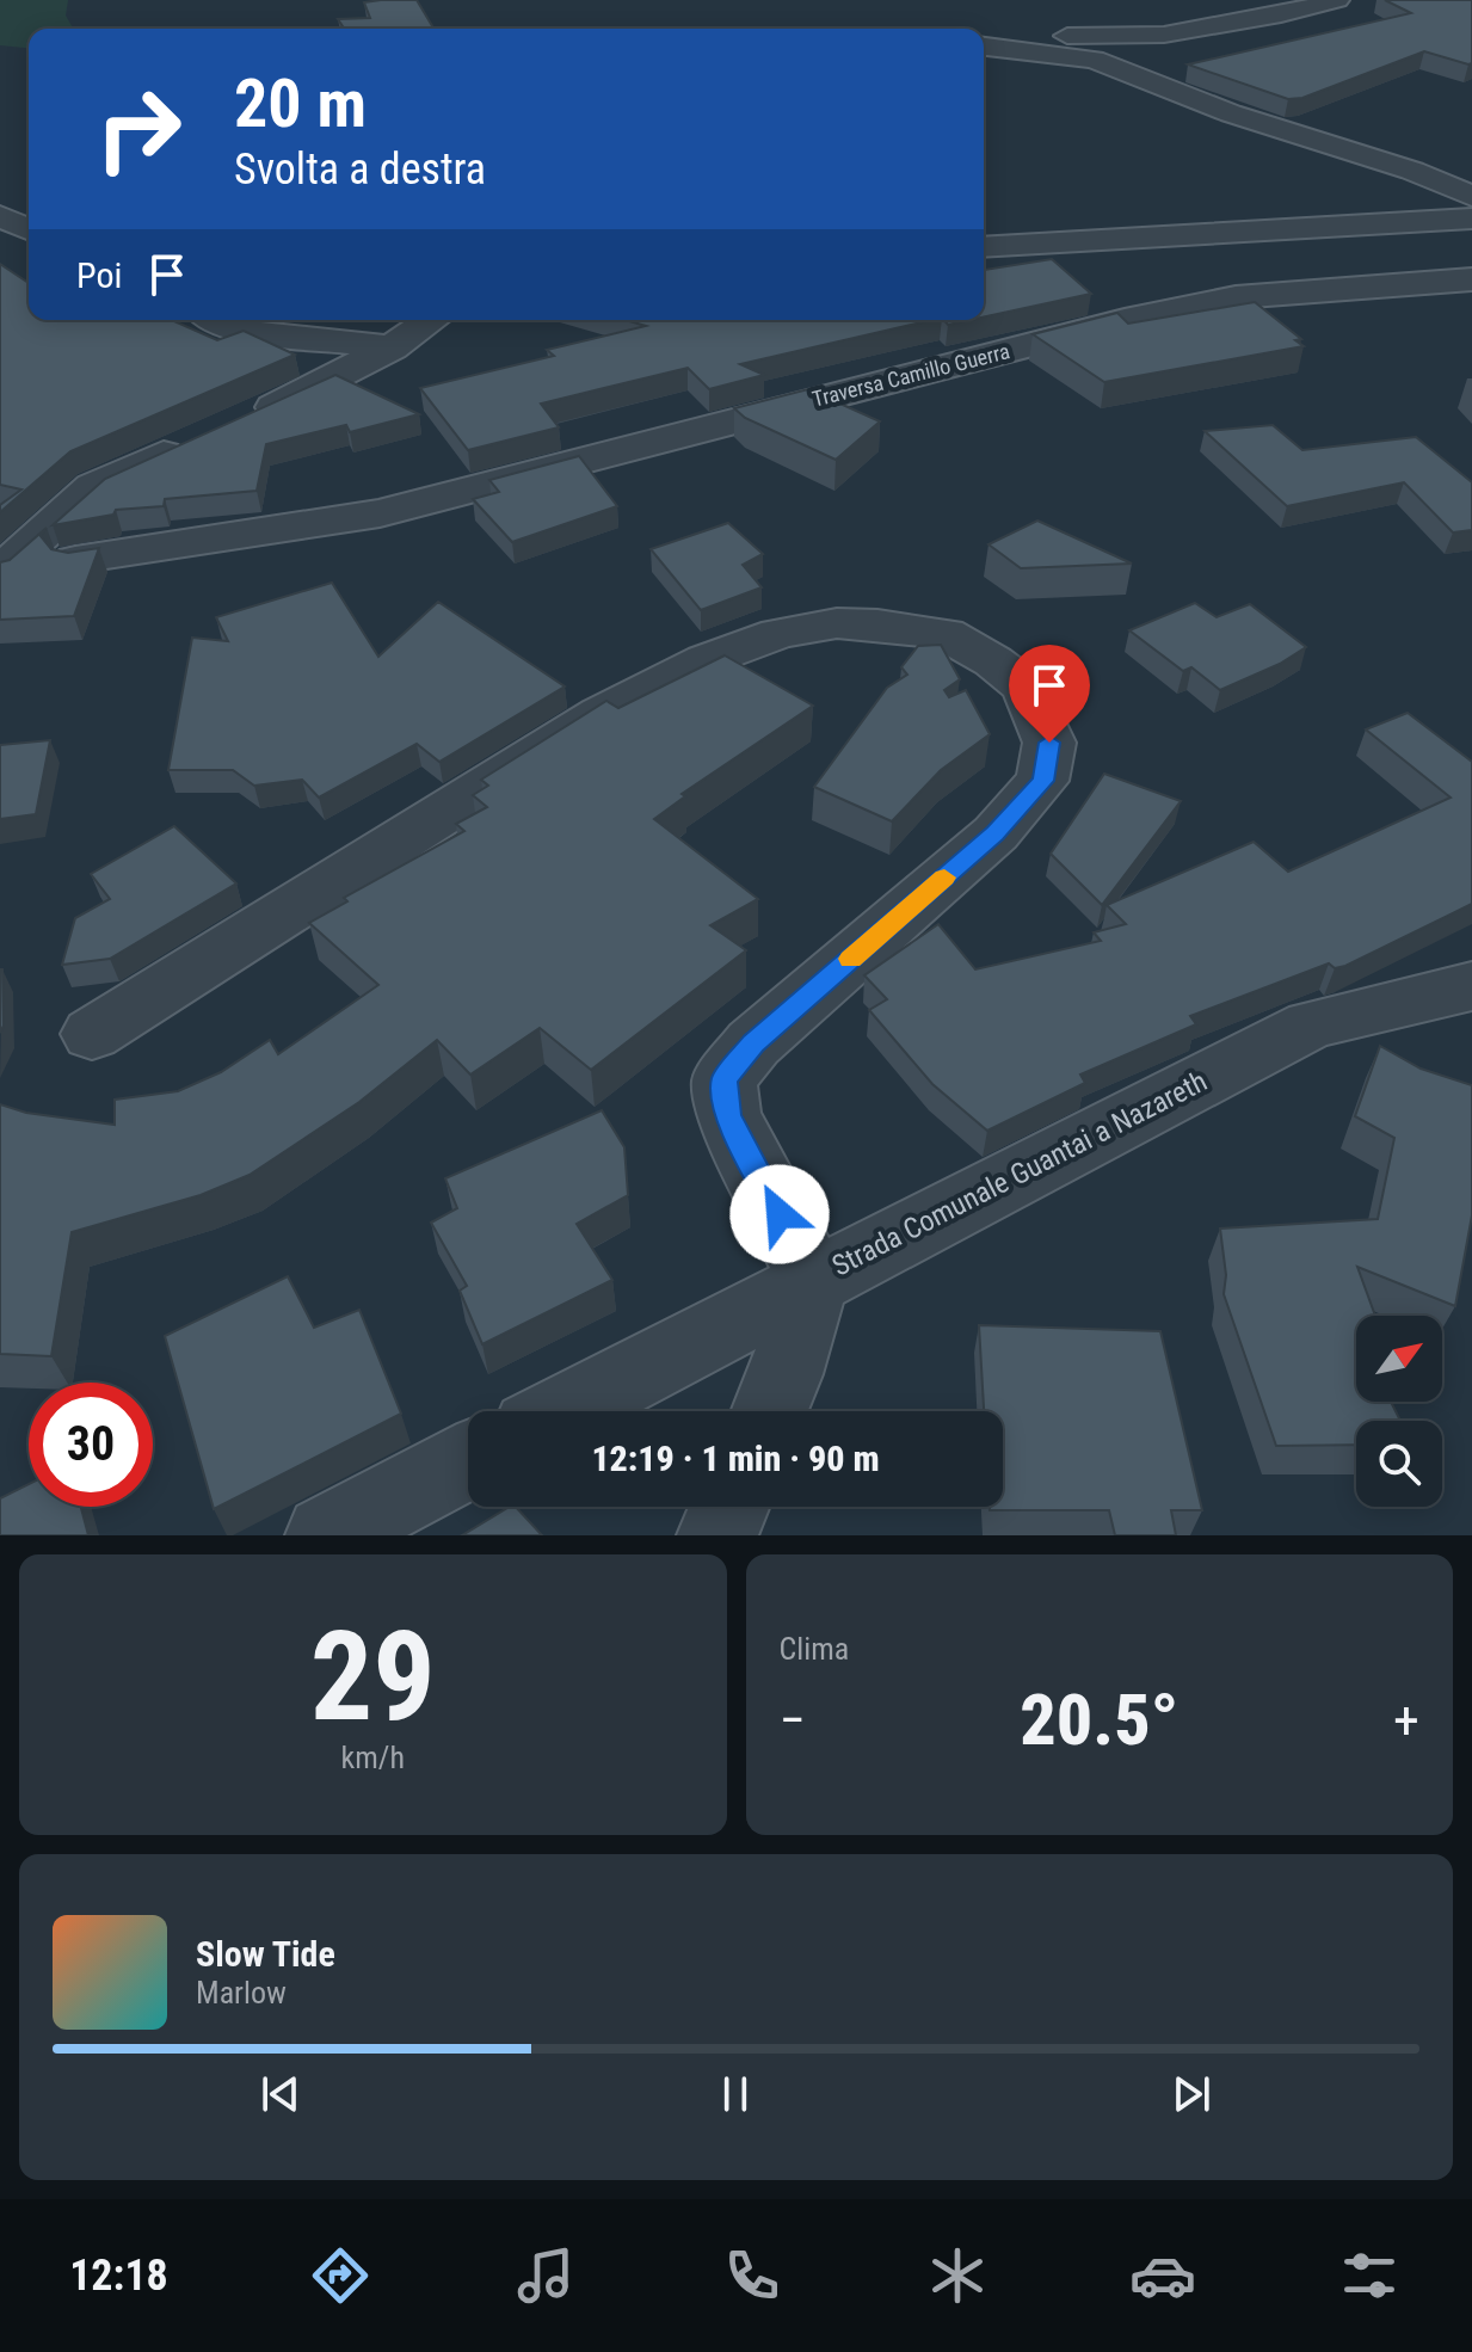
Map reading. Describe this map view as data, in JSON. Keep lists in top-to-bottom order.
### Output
{
  "streets": {
    "street": ["Traversa Camillo Guerra", "Strada Comunale Guantai a Nazareth"]
  },
  "north": "top right",
  "page": {
    "turn": ["20 m", "Svolta a destra"],
    "then": "Poi",
    "limit": "30",
    "trip": "12:19 · 1 min · 90 m",
    "tile": [
      ["29", "km/h"],
      "Clima"
    ],
    "heat": ["−", "20.5°", "+"],
    "song": ["Slow Tide", "Marlow"],
    "tabs": "12:18"
  }
}
